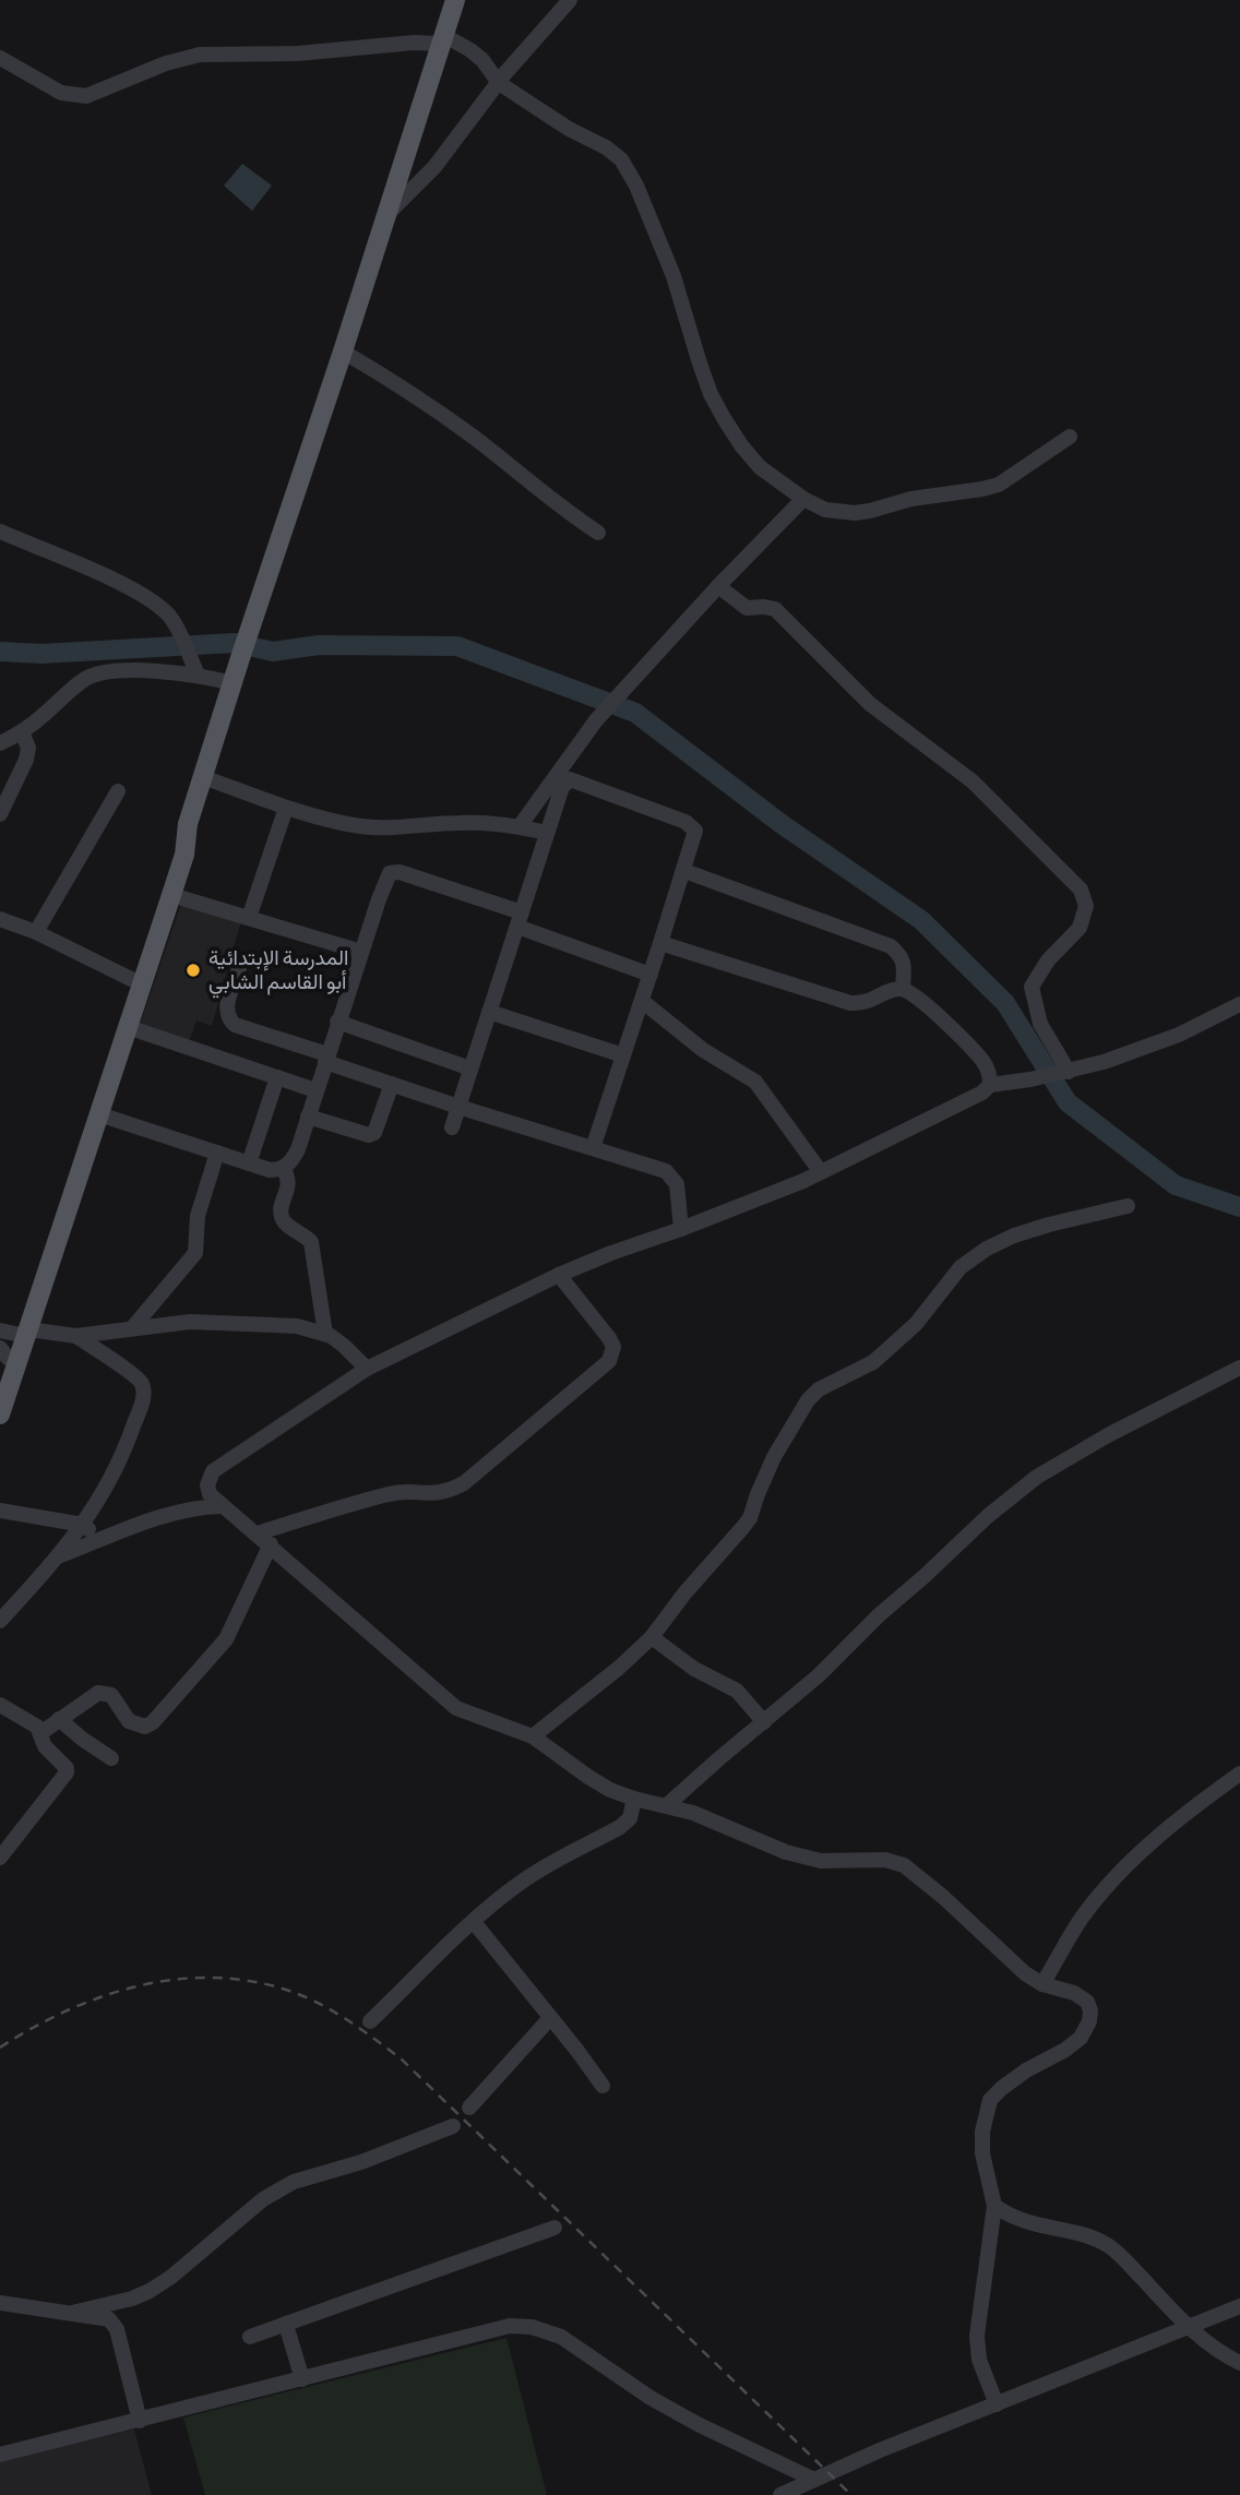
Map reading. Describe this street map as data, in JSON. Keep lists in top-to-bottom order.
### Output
{
  "places": ["المدرسة الإبتدائية أبو القاسم الشابي"]
}
